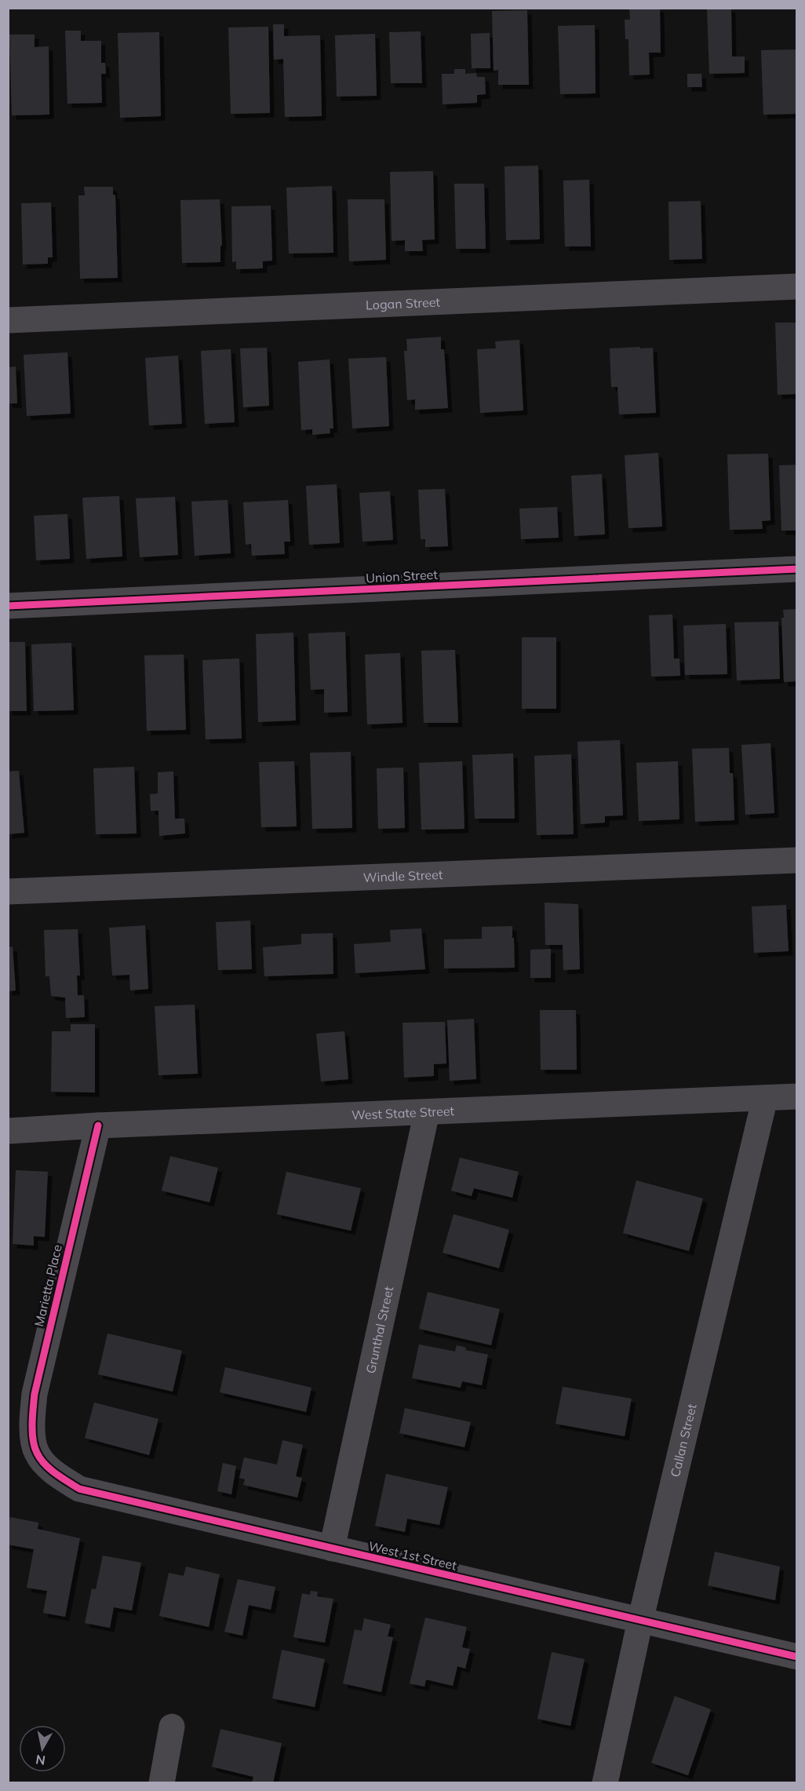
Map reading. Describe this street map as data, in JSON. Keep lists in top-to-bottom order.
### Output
{
  "streets": {
    "street": [
      "Logan Street",
      "Union Street",
      "Windle Street",
      "West State Street",
      "Marietta Place",
      "Grunthal Street",
      "Callan Street",
      "West 1st Street"
    ]
  },
  "crossings": [
    ["West State Street", "Marietta Place"],
    ["West State Street", "Grunthal Street"],
    ["West State Street", "Callan Street"],
    ["Marietta Place", "West 1st Street"],
    ["Grunthal Street", "West 1st Street"],
    ["Callan Street", "West 1st Street"]
  ],
  "north": "bottom"
}
